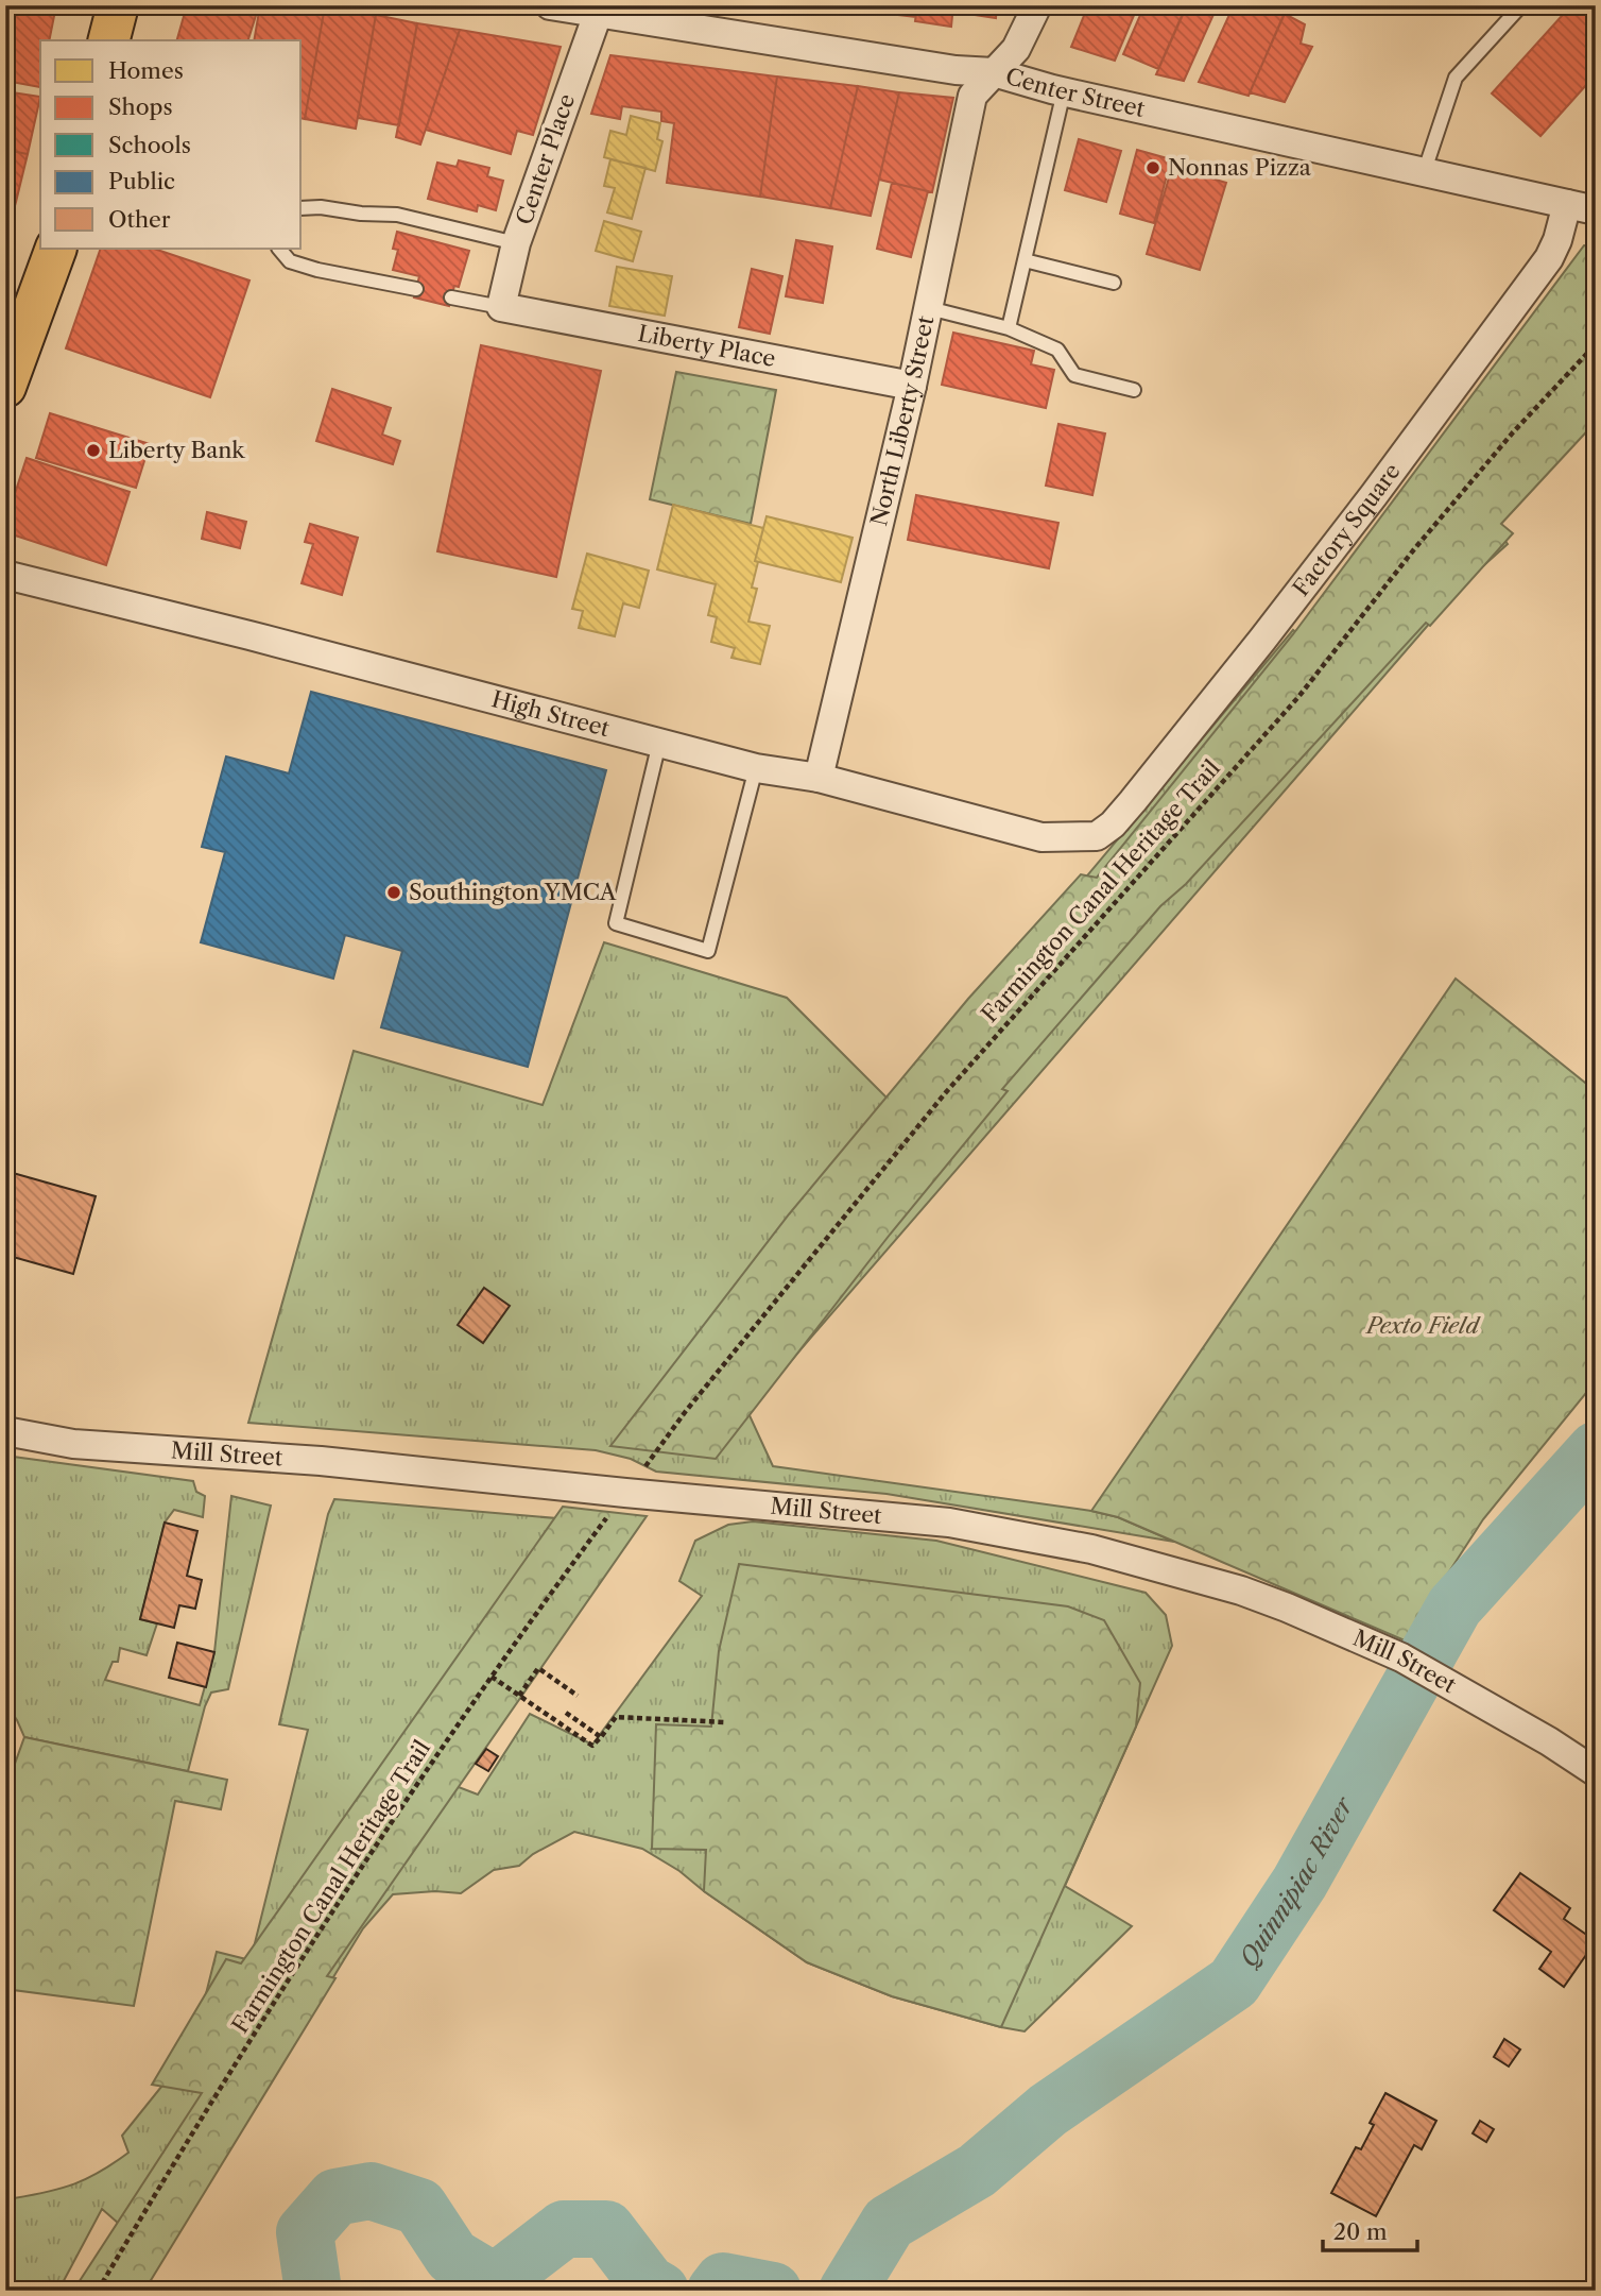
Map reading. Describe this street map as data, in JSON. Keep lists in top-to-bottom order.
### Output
{
  "streets": {
    "street": [
      "Center Street",
      "Center Place",
      "Liberty Place",
      "North Liberty Street",
      "Factory Square",
      "High Street",
      "Mill Street"
    ],
    "path": ["Farmington Canal Heritage Trail"]
  },
  "crossings": [
    ["Center Street", "Center Place"],
    ["Center Street", "North Liberty Street"],
    ["Center Street", "Factory Square"],
    ["Center Place", "Liberty Place"],
    ["Liberty Place", "North Liberty Street"],
    ["North Liberty Street", "High Street"],
    ["Factory Square", "High Street"]
  ],
  "water": ["Quinnipiac River"],
  "parks": ["Pexto Field"],
  "places": ["Nonnas Pizza", "Liberty Bank", "Southington YMCA"],
  "legend": [
    "Homes",
    "Shops",
    "Schools",
    "Public",
    "Other"
  ],
  "scale_bar": "20 m"
}
